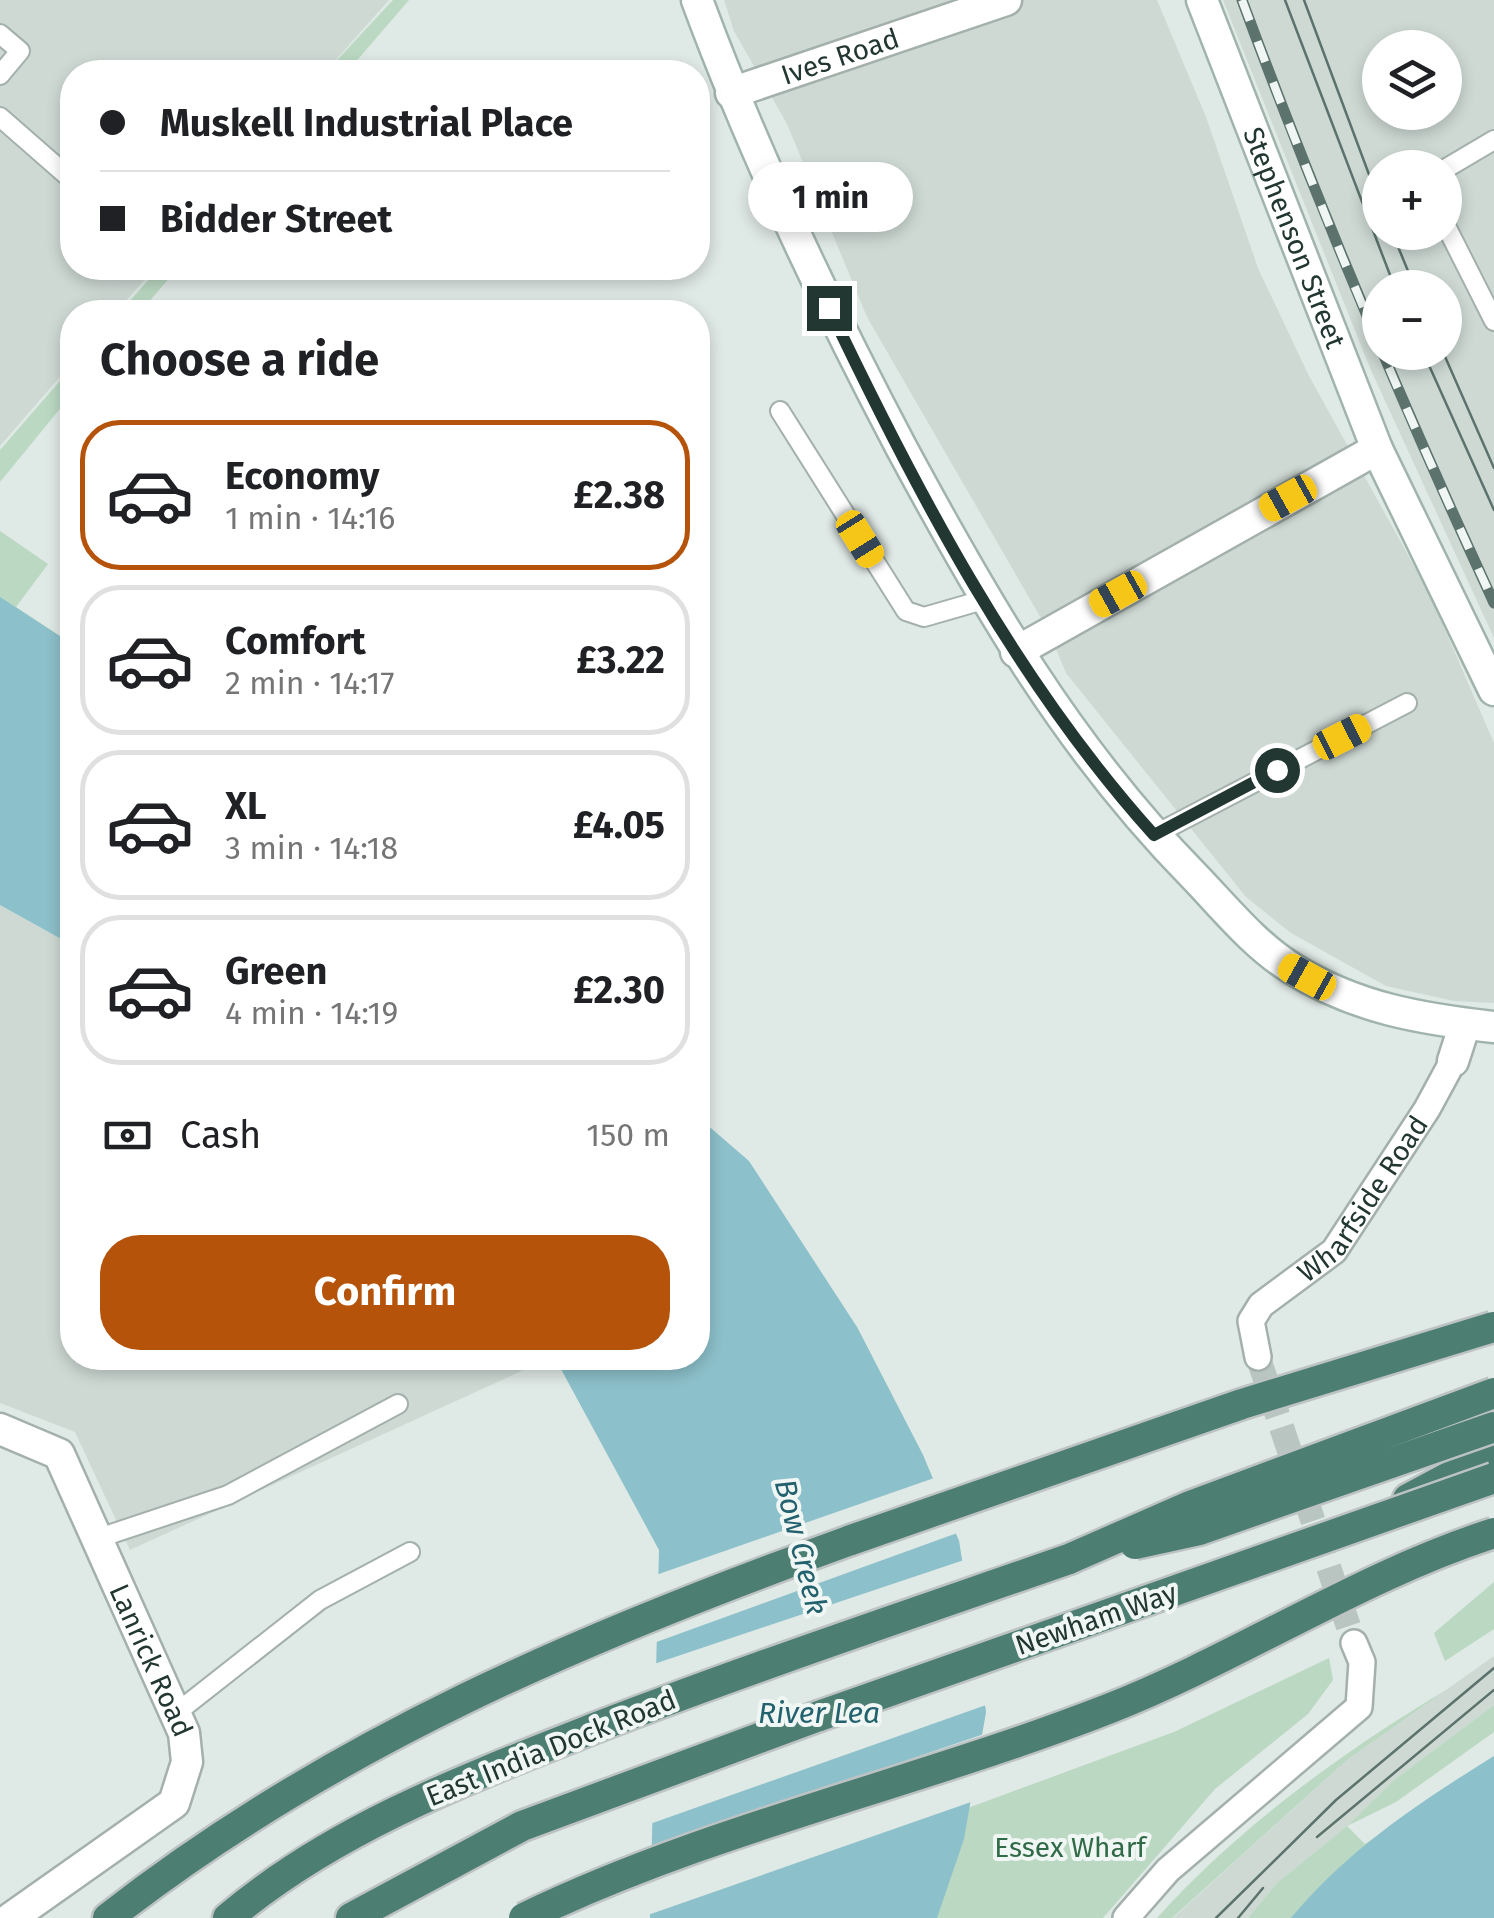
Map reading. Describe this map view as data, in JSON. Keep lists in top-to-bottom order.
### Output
{
  "streets": {
    "highway": ["Newham Way", "East India Dock Road"],
    "main road": [
      "Ives Road",
      "Stephenson Street",
      "Wharfside Road",
      "Lanrick Road"
    ]
  },
  "crossings": [
    ["Newham Way", "East India Dock Road"]
  ],
  "water": ["Bow Creek", "River Lea"],
  "parks": ["Essex Wharf"],
  "page": {
    "map_buttons": ["+", "−"],
    "banner": ["Muskell Industrial Place", "Bidder Street"],
    "bubble": "1 min",
    "heading": "Choose a ride",
    "list": [
      {
        "name": "Economy",
        "note": "1 min · 14:16",
        "value": "£2.38"
      },
      {
        "name": "Comfort",
        "note": "2 min · 14:17",
        "value": "£3.22"
      },
      {
        "name": "XL",
        "note": "3 min · 14:18",
        "value": "£4.05"
      },
      {
        "name": "Green",
        "note": "4 min · 14:19",
        "value": "£2.30"
      }
    ],
    "pay": ["Cash", "150 m"],
    "buttons": "Confirm"
  }
}
